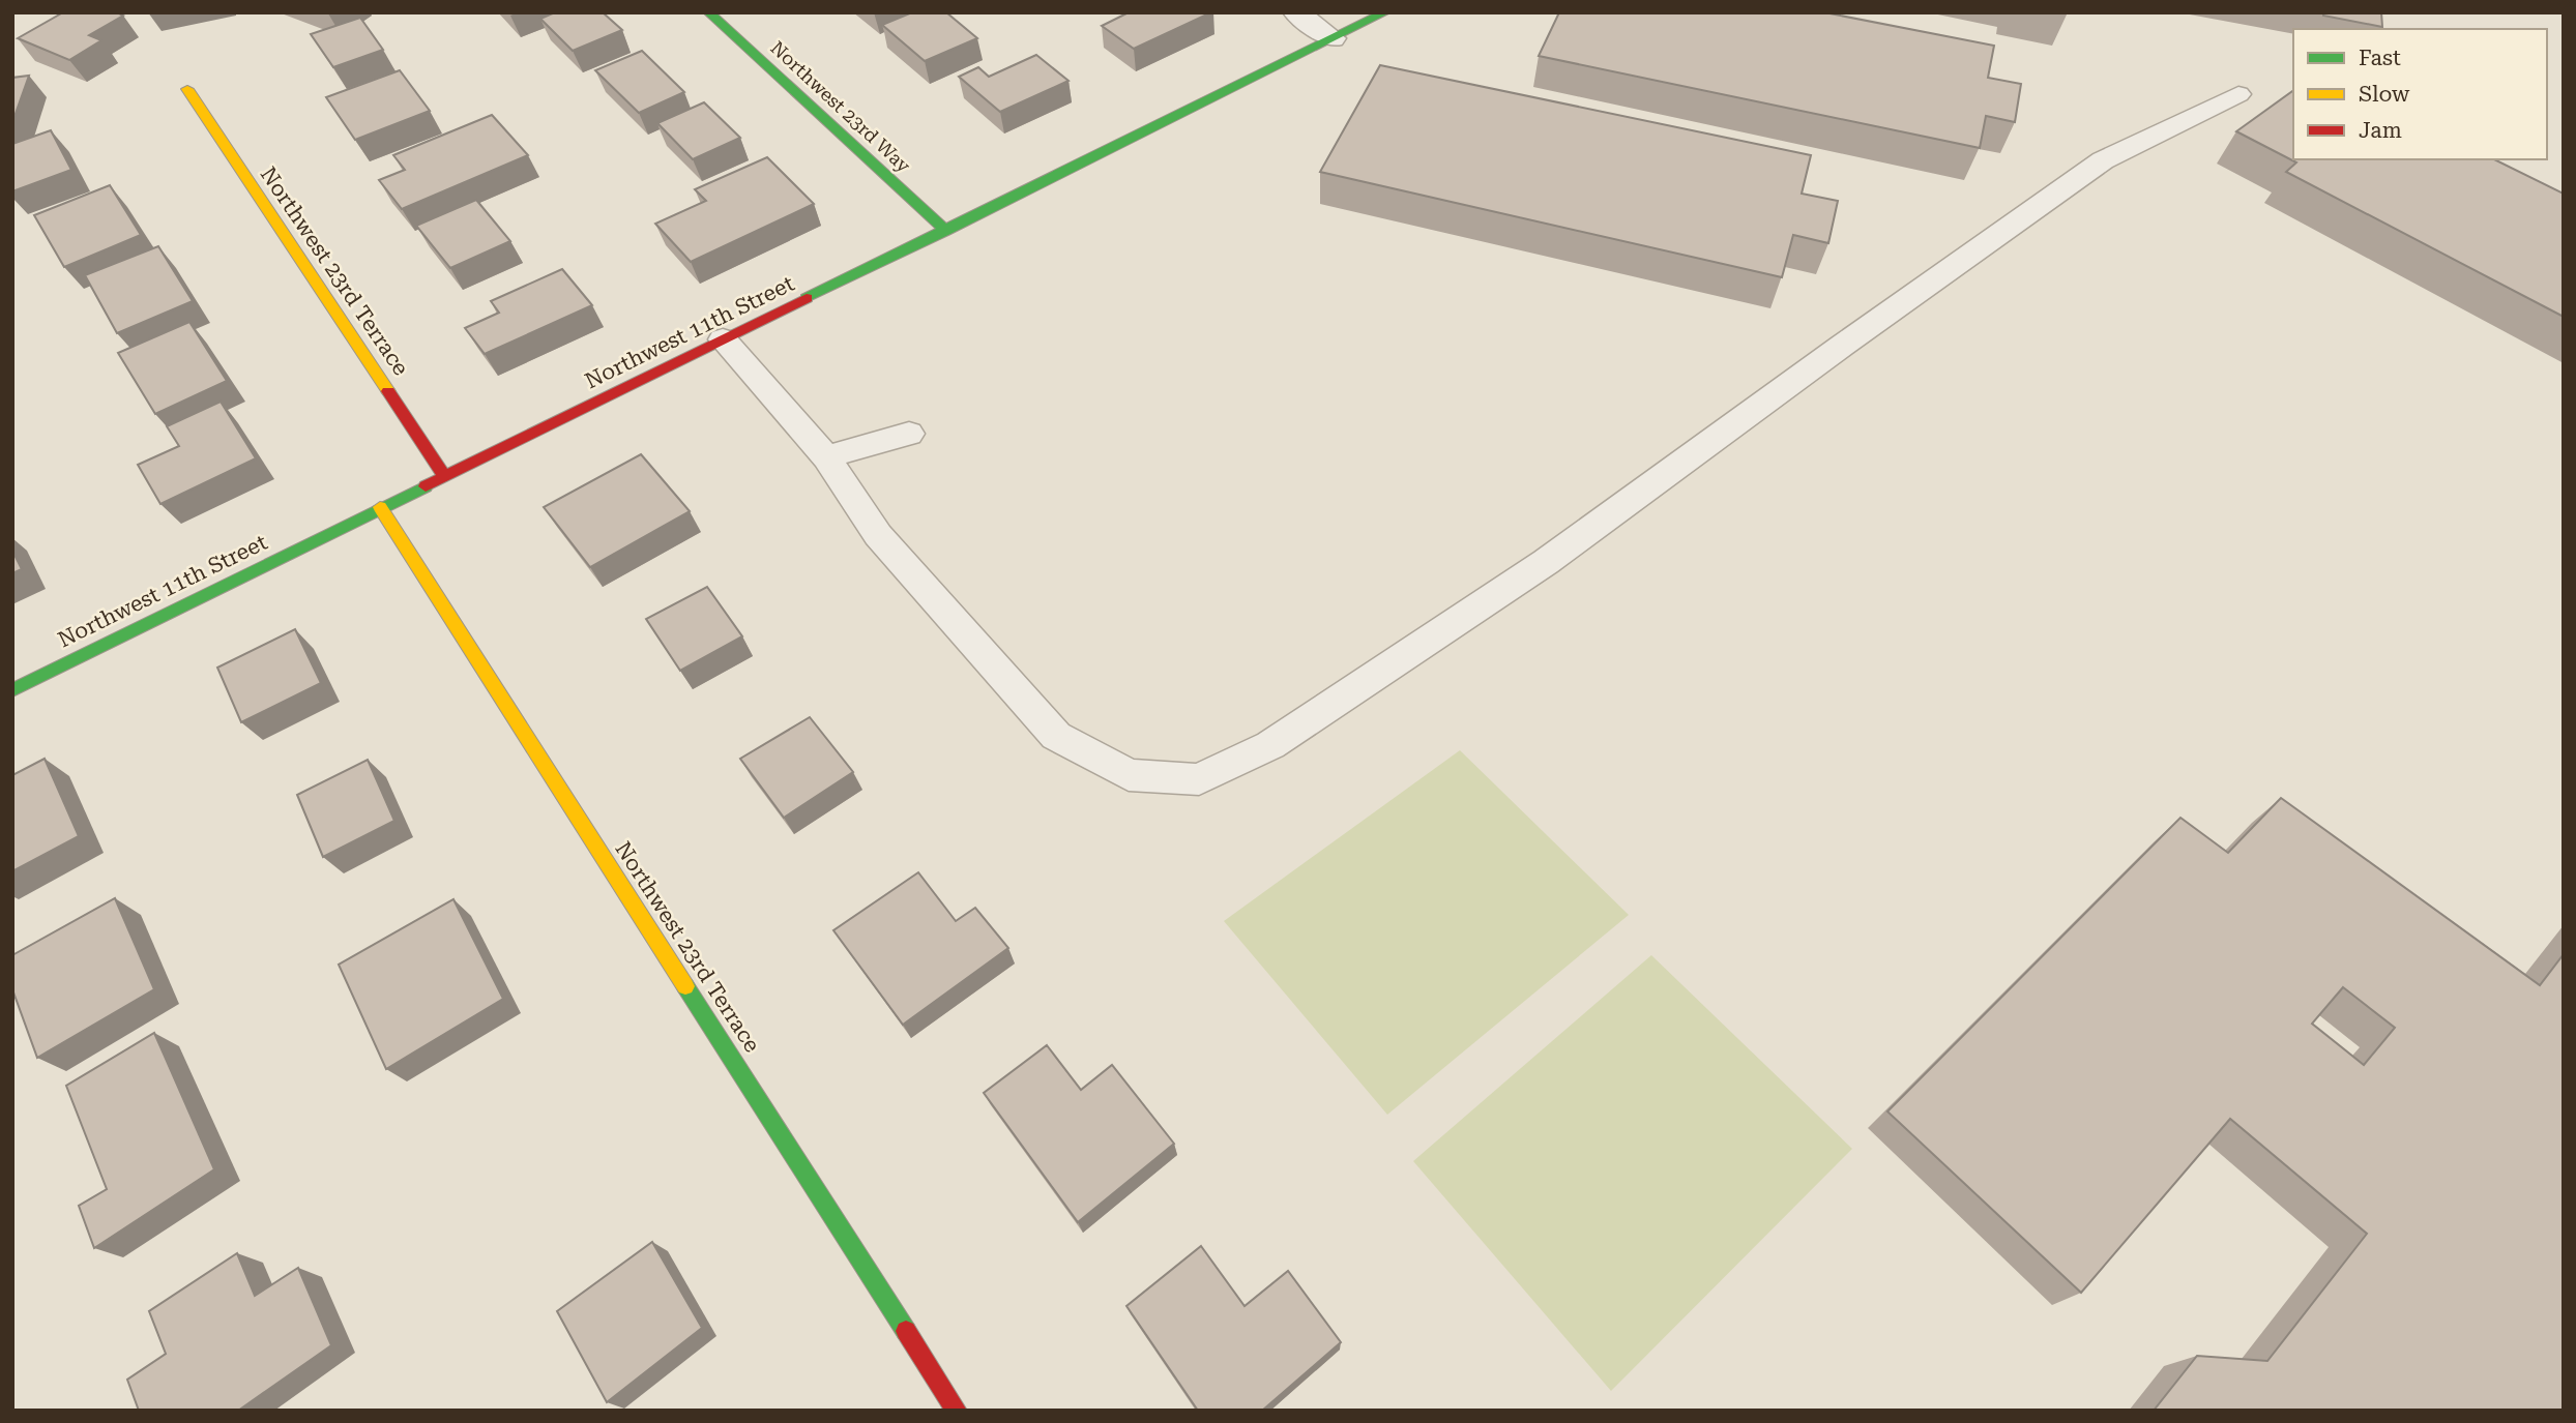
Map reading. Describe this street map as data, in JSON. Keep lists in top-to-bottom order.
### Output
{
  "streets": {
    "street": ["Northwest 23rd Way", "Northwest 23rd Terrace", "Northwest 11th Street"]
  },
  "crossings": [
    ["Northwest 23rd Way", "Northwest 11th Street"],
    ["Northwest 23rd Terrace", "Northwest 11th Street"]
  ],
  "legend": ["Fast", "Slow", "Jam"]
}
